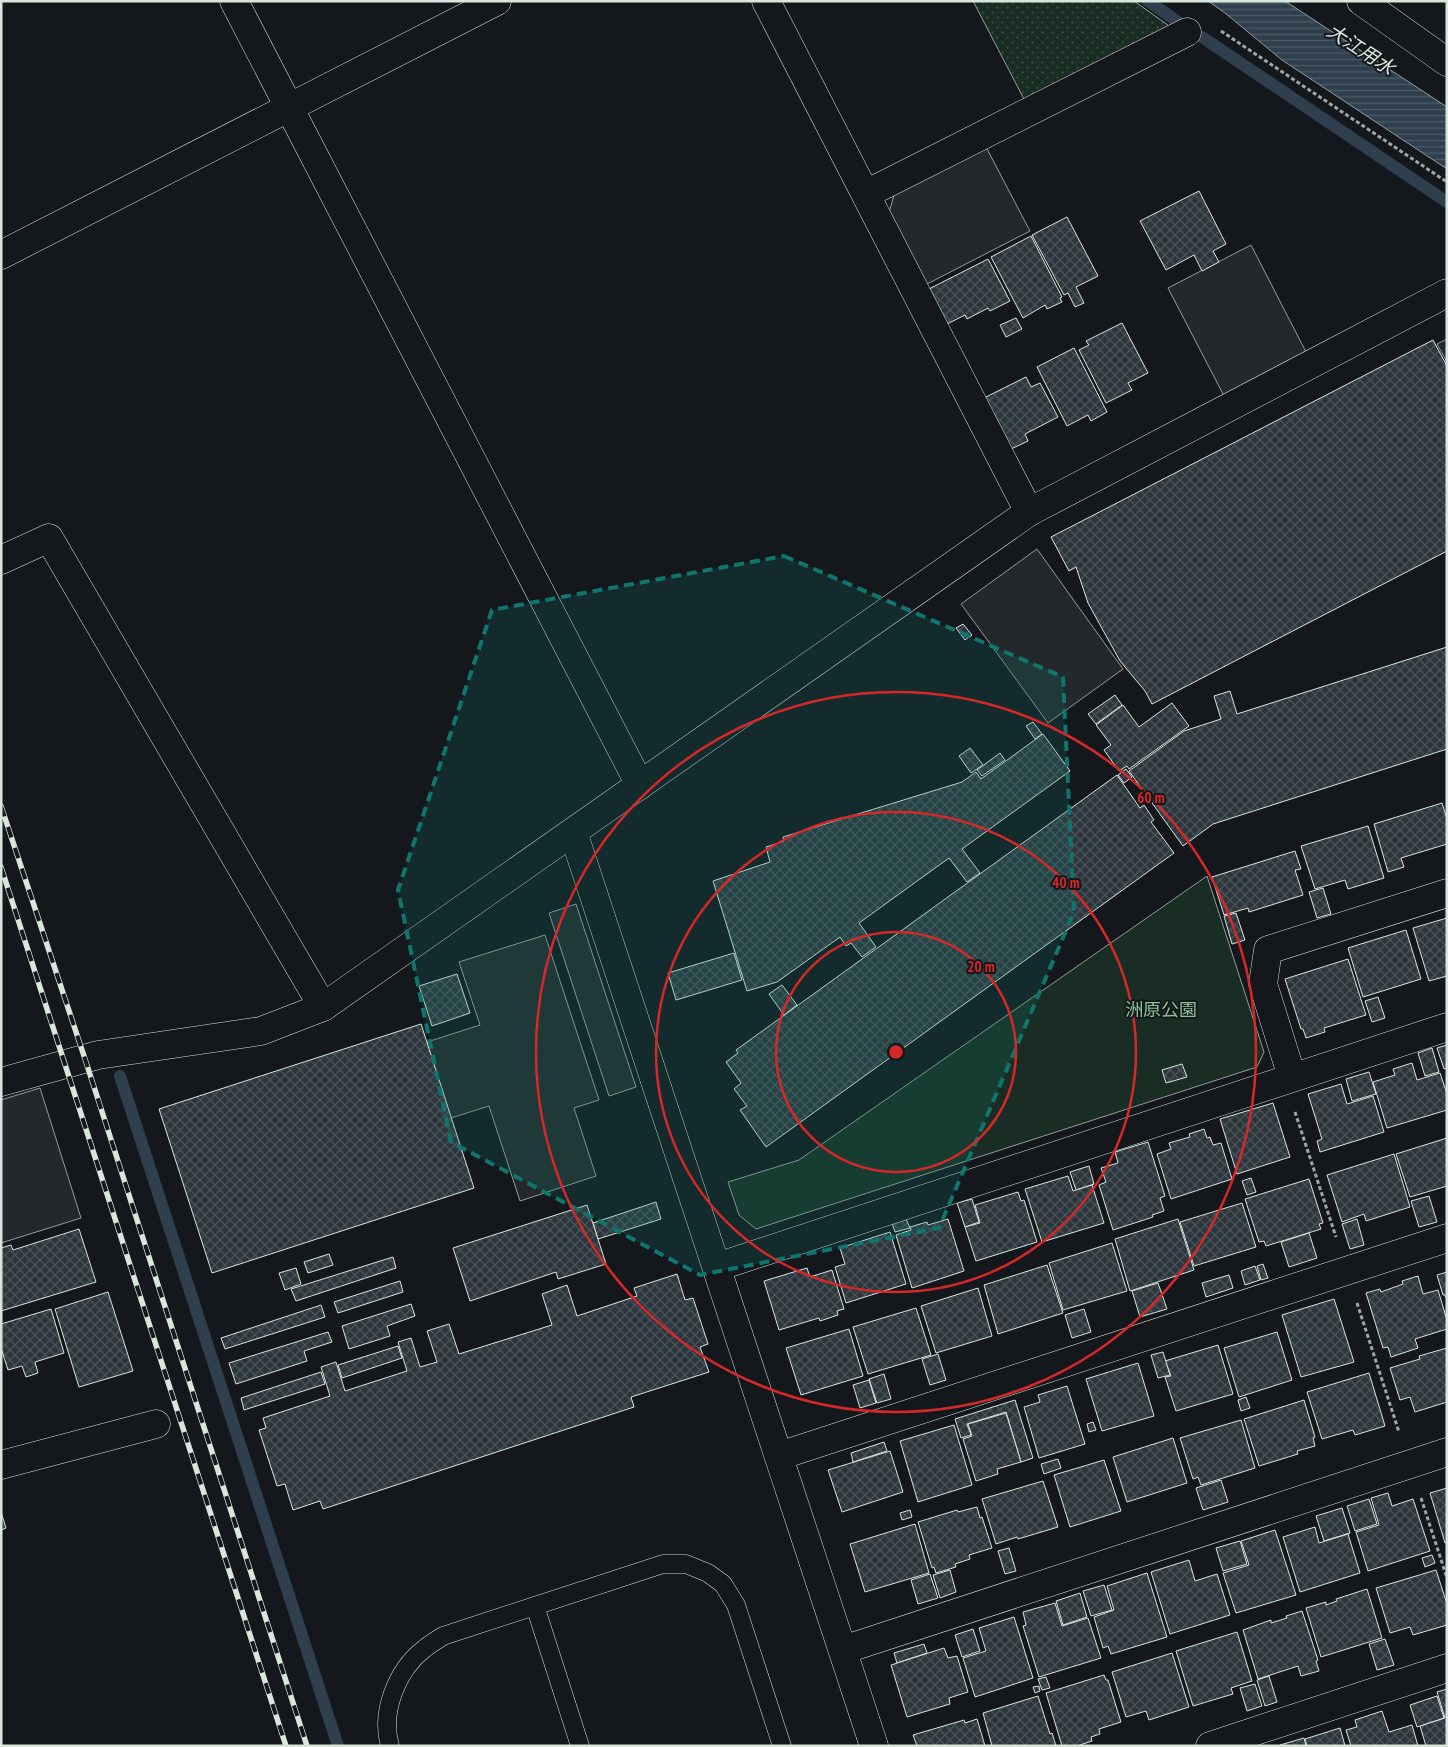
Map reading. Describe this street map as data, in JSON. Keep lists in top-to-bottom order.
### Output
{
  "water": ["大江用水"],
  "parks": ["洲原公園"],
  "rings": ["60 m", "40 m", "20 m"]
}
